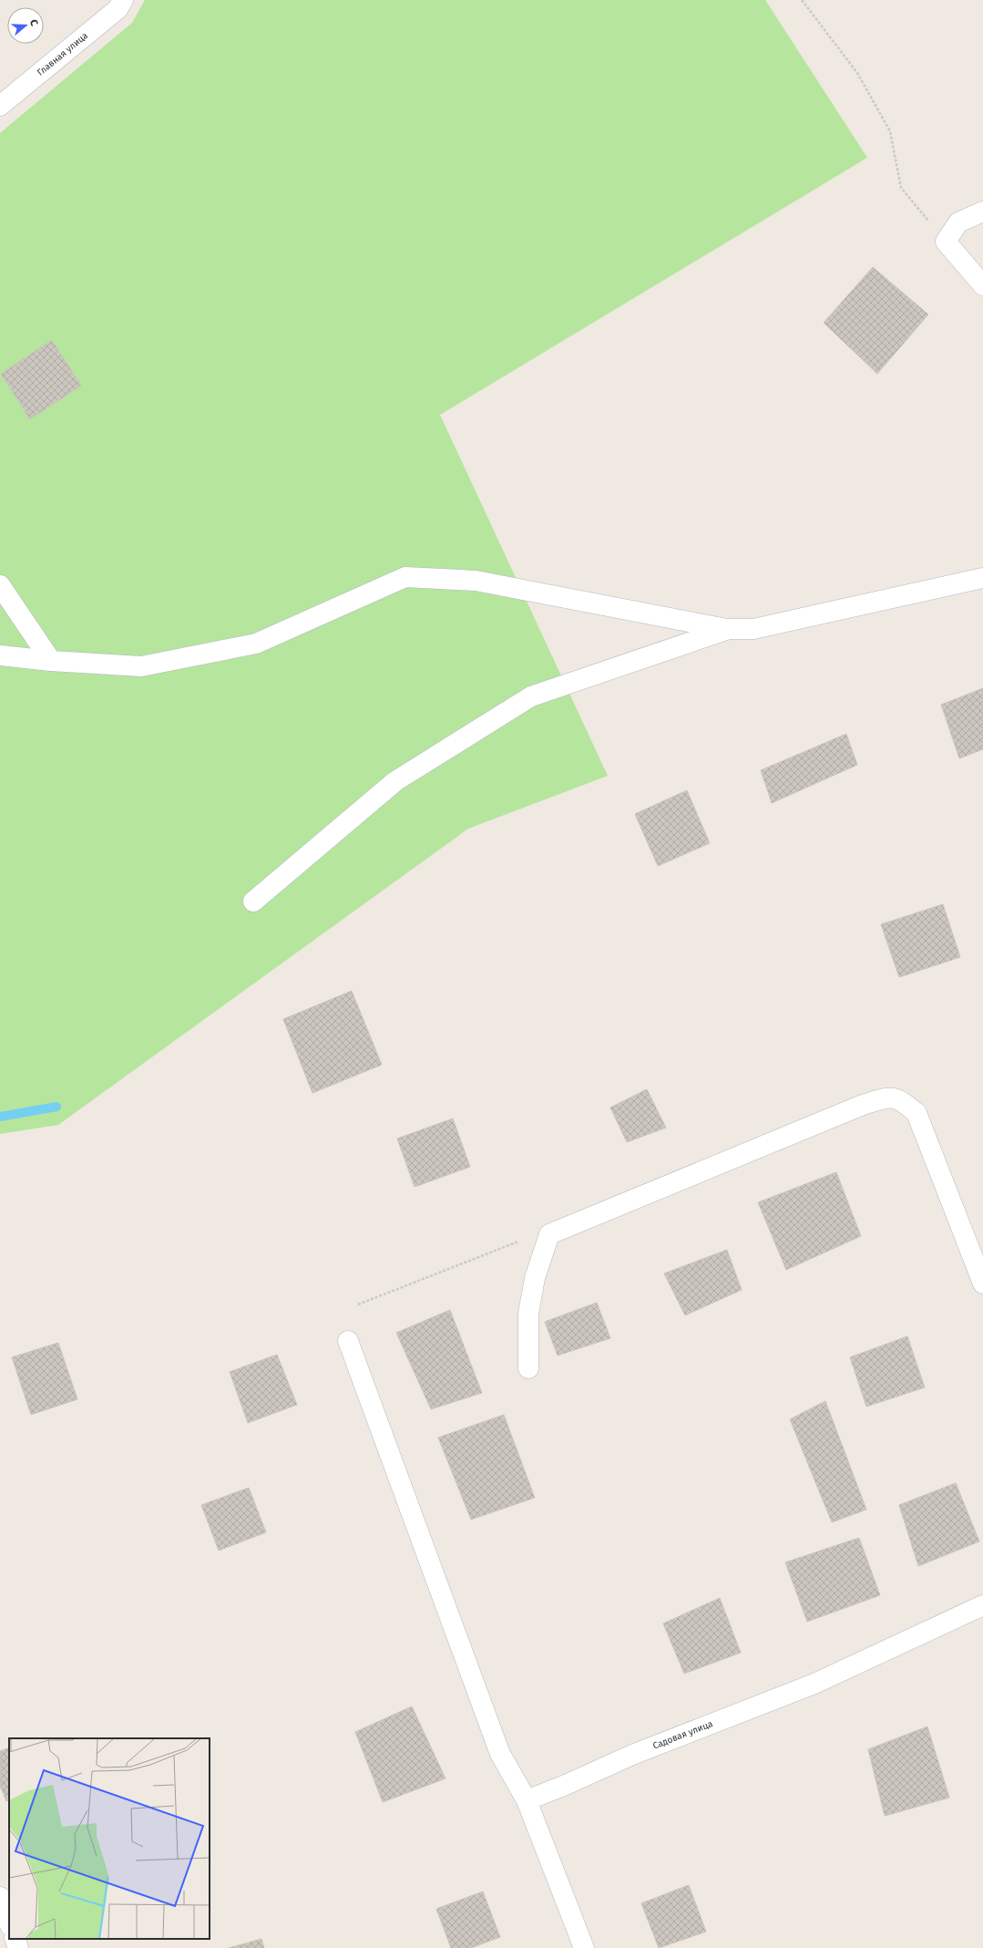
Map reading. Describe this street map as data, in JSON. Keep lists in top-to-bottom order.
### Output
{
  "streets": {
    "street": ["Главная улица", "Садовая улица"]
  },
  "north": "right"
}
